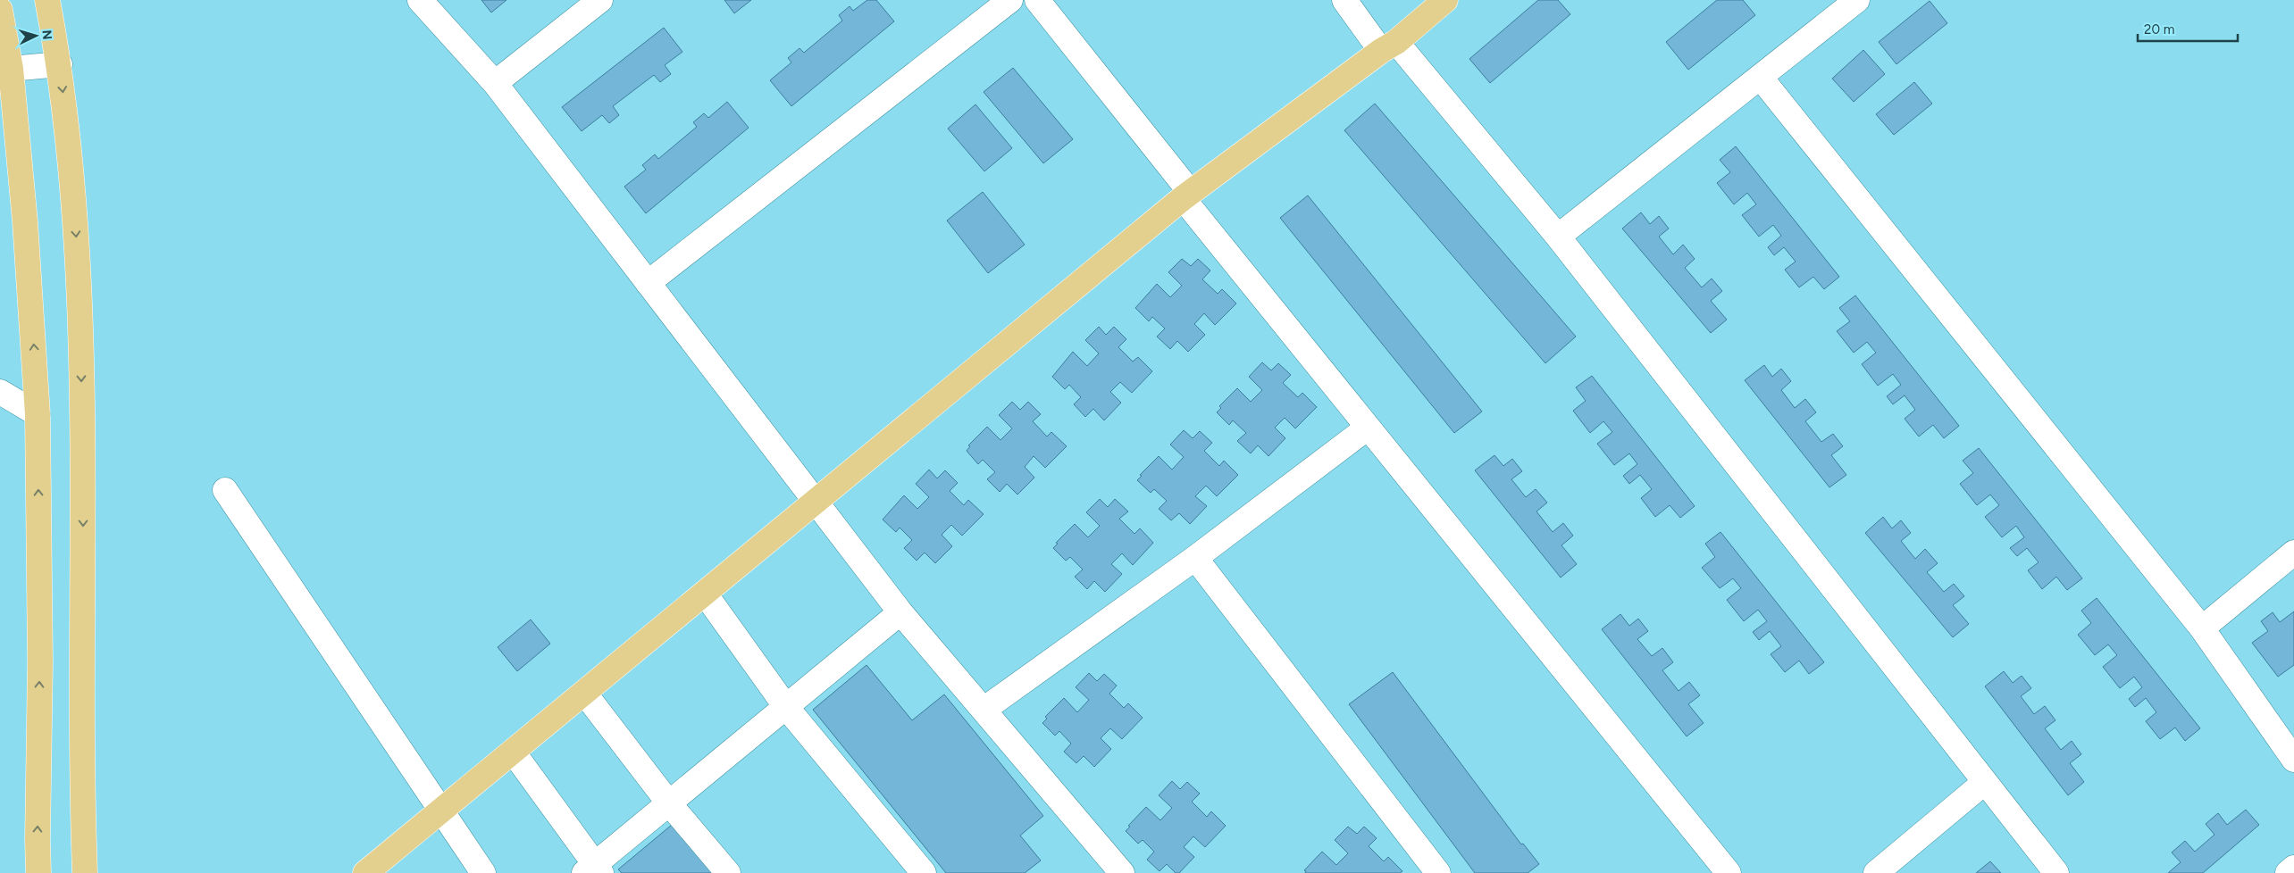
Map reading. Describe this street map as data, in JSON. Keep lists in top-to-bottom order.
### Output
{
  "scale_bar": "20 m",
  "north": "right"
}
